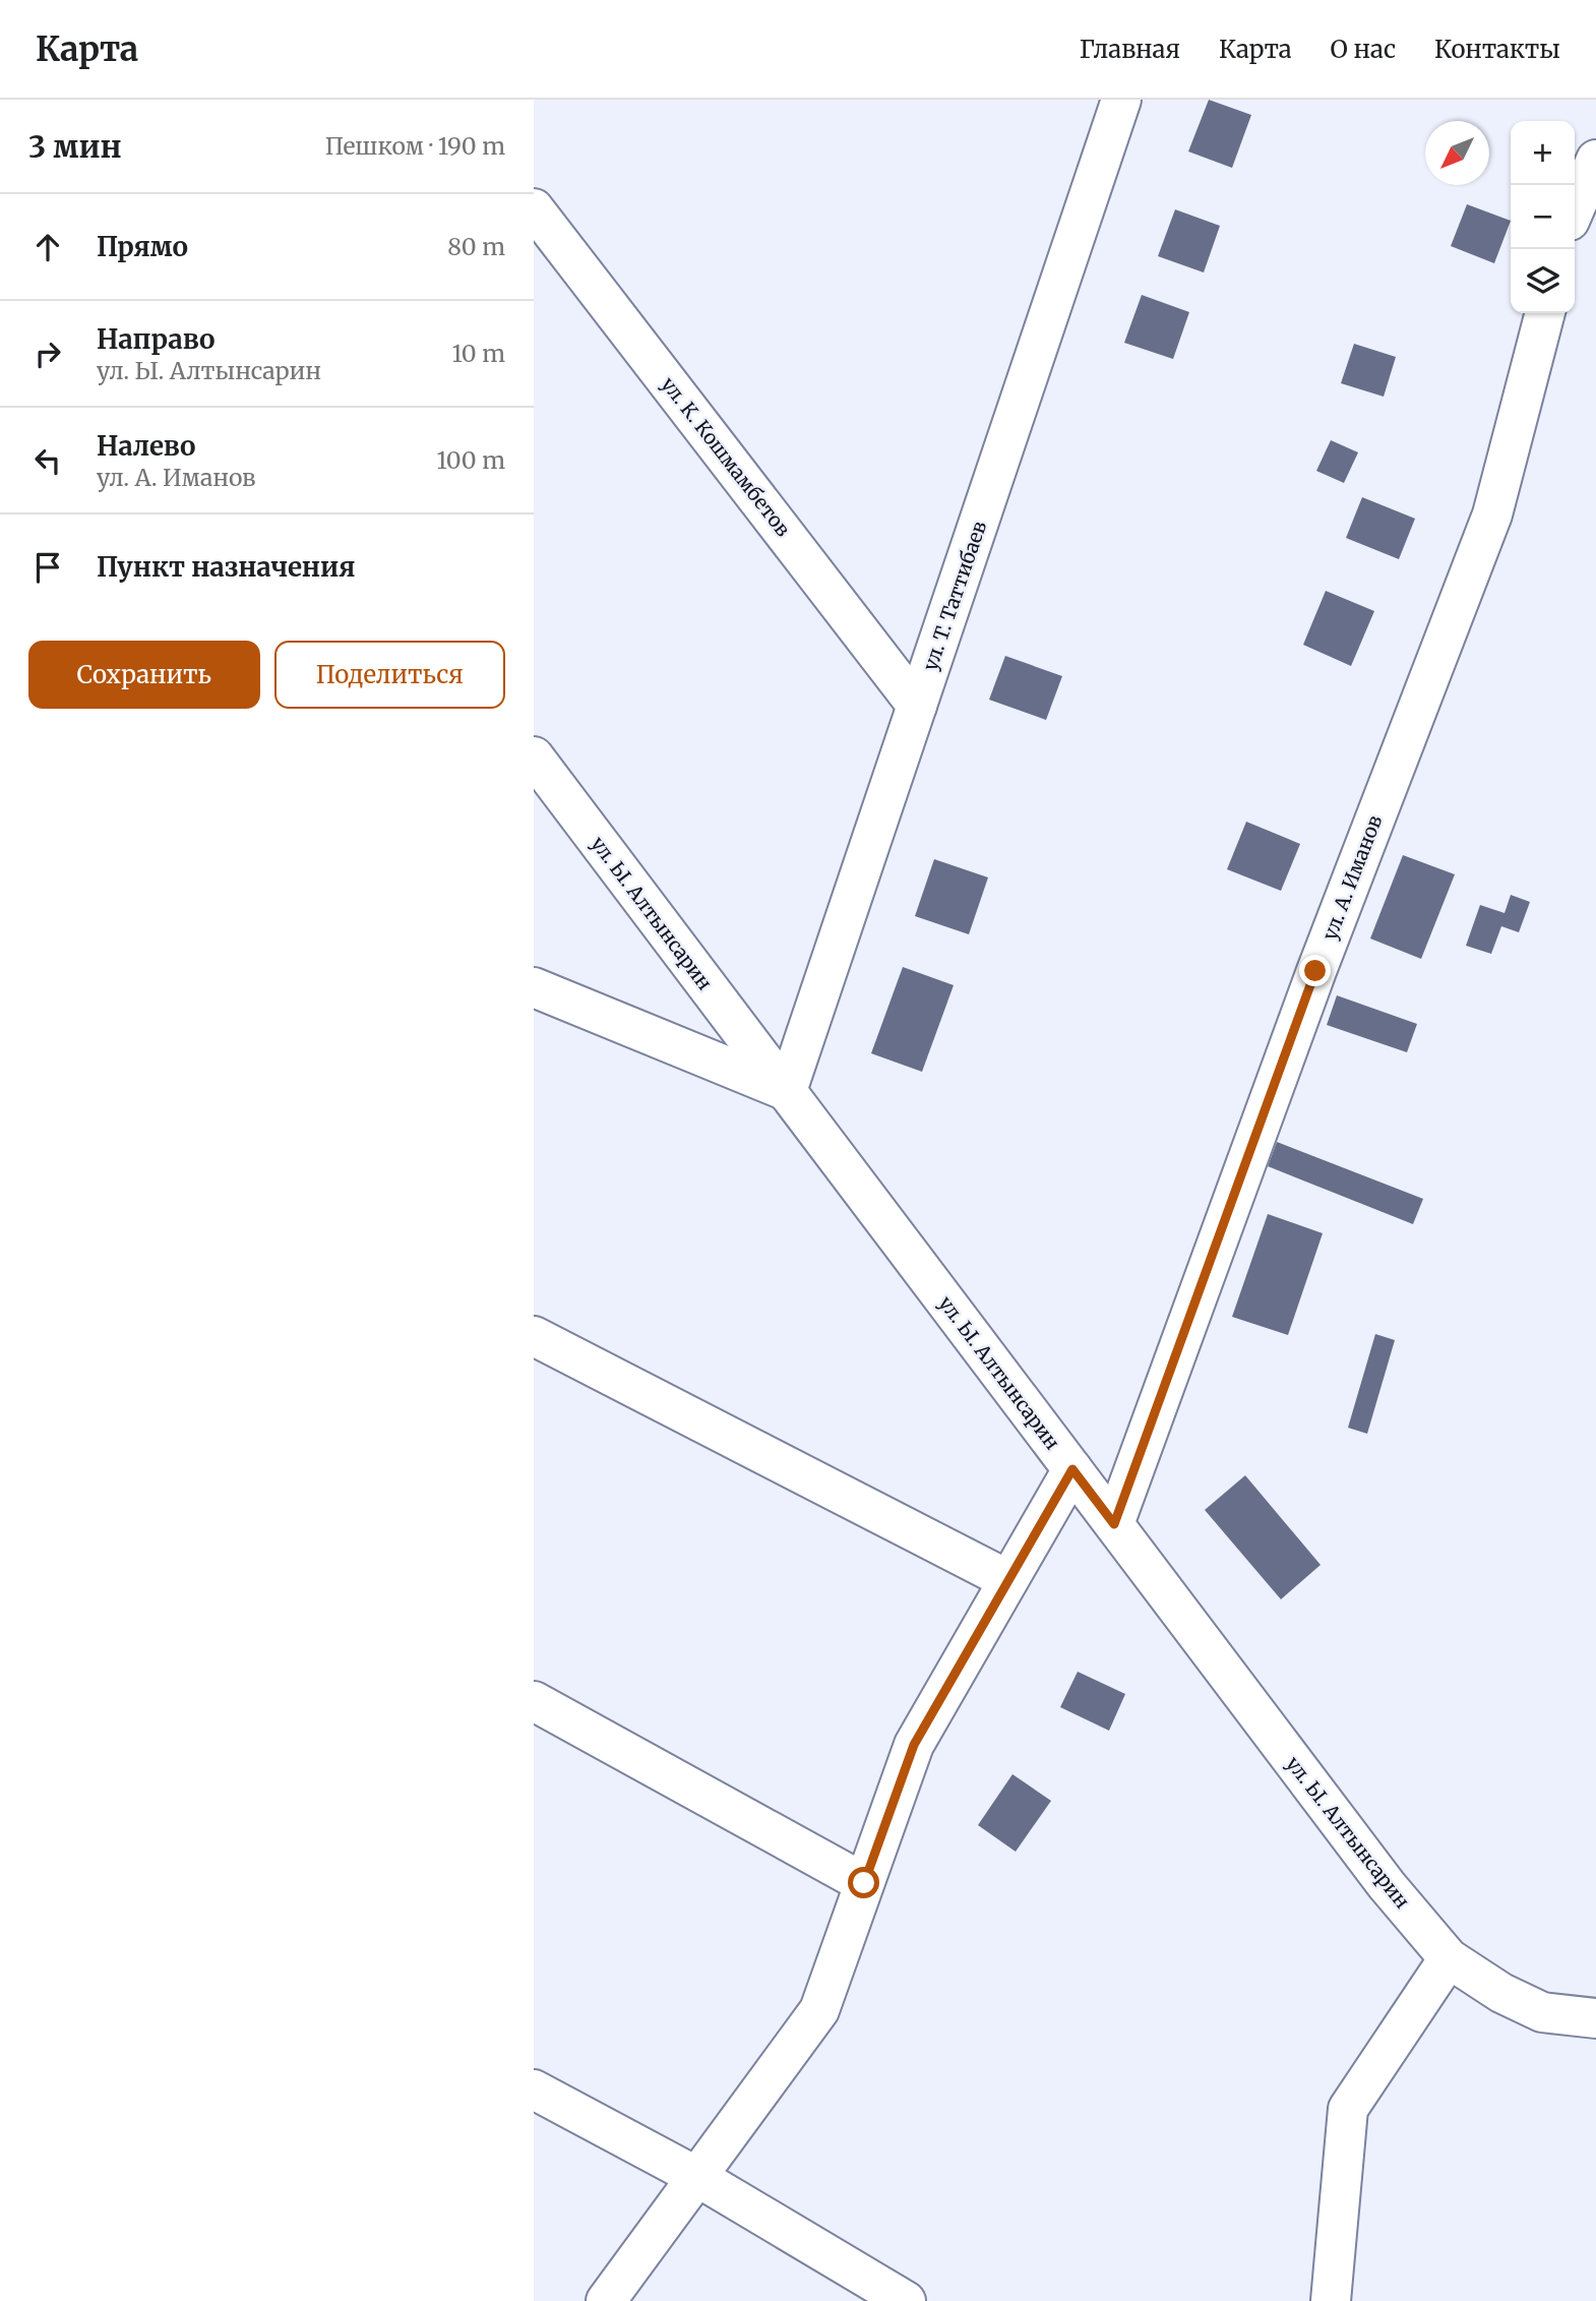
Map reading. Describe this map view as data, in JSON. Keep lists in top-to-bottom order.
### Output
{
  "streets": {
    "street": [
      "ул. К. Кошмамбетов",
      "ул. Т. Таттибаев",
      "ул. А. Иманов",
      "ул. Ы. Алтынсарин"
    ]
  },
  "crossings": [
    ["ул. К. Кошмамбетов", "ул. Т. Таттибаев"],
    ["ул. Т. Таттибаев", "ул. Ы. Алтынсарин"],
    ["ул. А. Иманов", "ул. Ы. Алтынсарин"]
  ],
  "north": "bottom left",
  "page": {
    "header": "Карта",
    "nav": [
      "Главная",
      "Карта",
      "О нас",
      "Контакты"
    ],
    "heading": ["3 мин", "Пешком · 190 m"],
    "map_buttons": ["+", "−"],
    "list": [
      ["Прямо", "80 m"],
      ["Направо", "ул. Ы. Алтынсарин", "10 m"],
      ["Налево", "ул. А. Иманов", "100 m"],
      "Пункт назначения"
    ],
    "buttons": ["Сохранить", "Поделиться"]
  }
}
